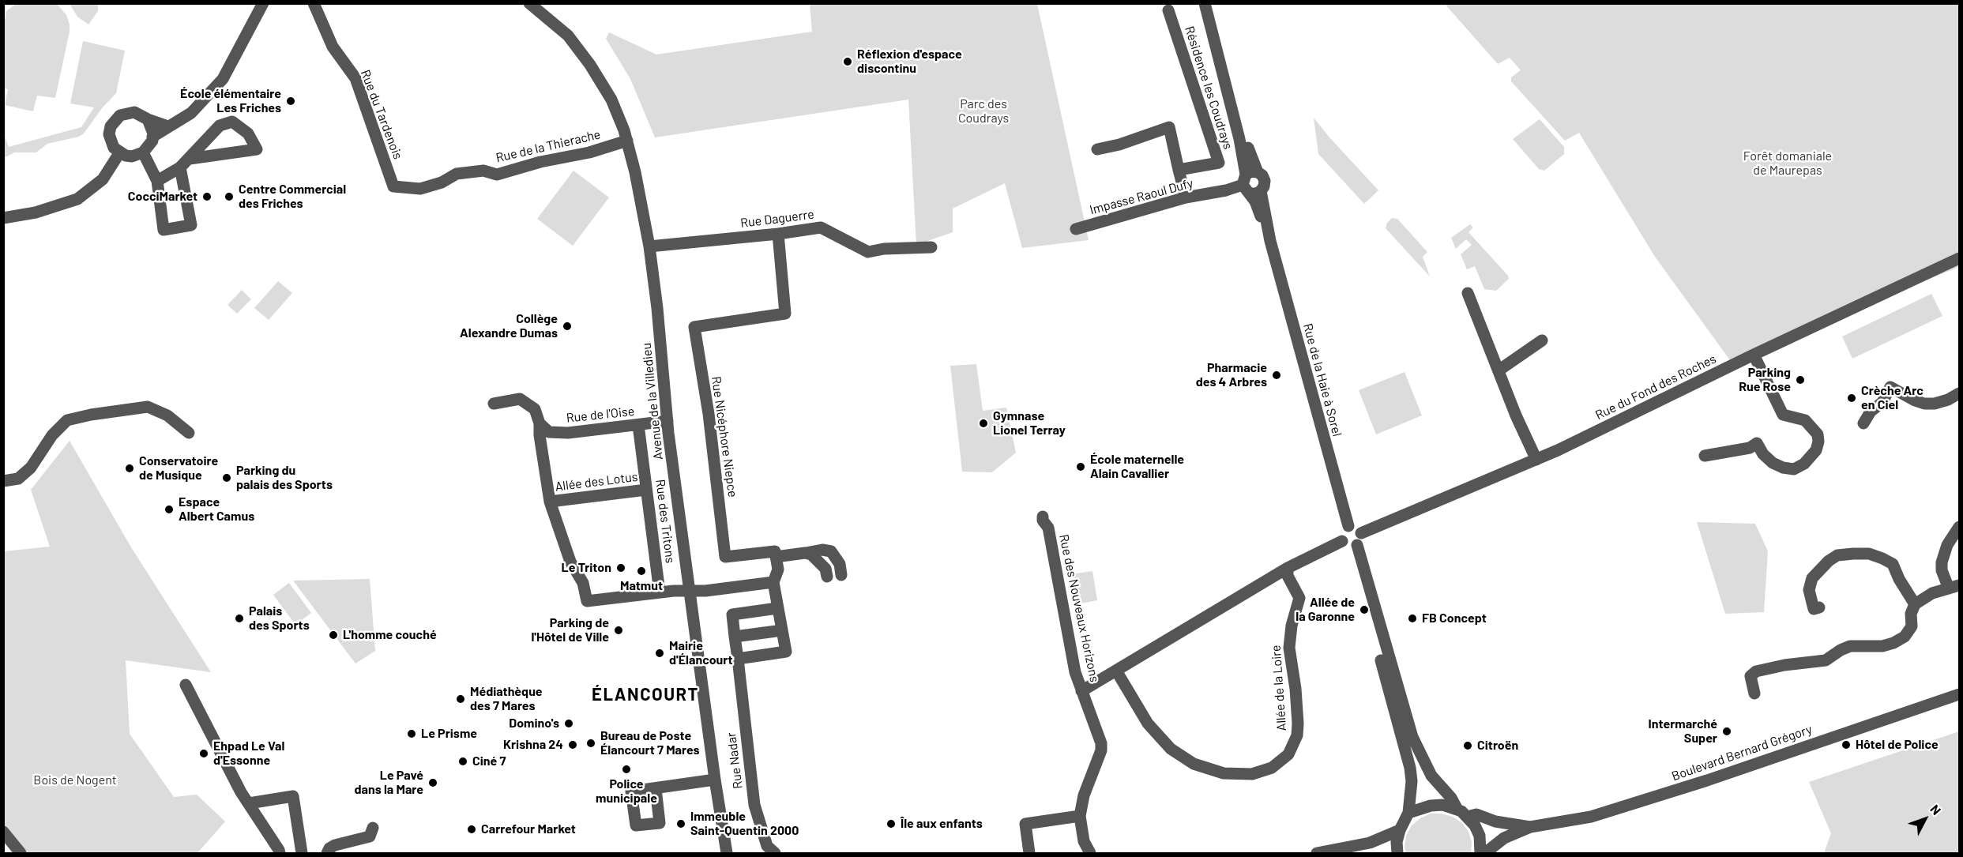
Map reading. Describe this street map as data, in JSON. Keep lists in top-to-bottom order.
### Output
{
  "streets": {
    "street": [
      "Résidence les Coudrays",
      "Rue du Tardenois",
      "Rue de la Thierache",
      "Impasse Raoul Dufy",
      "Rue Daguerre",
      "Rue de la Haie à Sorel",
      "Rue du Fond des Roches",
      "Avenue de la Villedieu",
      "Rue de l'Oise",
      "Rue Nicéphore Niepce",
      "Allée des Lotus",
      "Rue des Tritons",
      "Rue des Nouveaux Horizons",
      "Allée de la Loire",
      "Boulevard Bernard Grégory",
      "Rue Nadar"
    ]
  },
  "crossings": [
    ["Rue du Tardenois", "Rue de la Thierache"],
    ["Rue de la Thierache", "Avenue de la Villedieu"],
    ["Impasse Raoul Dufy", "Rue de la Haie à Sorel"],
    ["Rue Daguerre", "Avenue de la Villedieu"],
    ["Rue Daguerre", "Rue Nicéphore Niepce"],
    ["Rue de la Haie à Sorel", "Rue du Fond des Roches"],
    ["Avenue de la Villedieu", "Rue de l'Oise"],
    ["Rue de l'Oise", "Rue des Tritons"],
    ["Allée des Lotus", "Rue des Tritons"]
  ],
  "districts": ["ÉLANCOURT"],
  "parks": ["Parc des Coudrays", "Forêt domaniale de Maurepas", "Bois de Nogent"],
  "places": [
    "Réflexion d'espace discontinu",
    "École élémentaire Les Friches",
    "CocciMarket",
    "Centre Commercial des Friches",
    "Collège Alexandre Dumas",
    "Pharmacie des 4 Arbres",
    "Parking Rue Rose",
    "Crèche Arc en Ciel",
    "Gymnase Lionel Terray",
    "École maternelle Alain Cavallier",
    "Conservatoire de Musique",
    "Parking du palais des Sports",
    "Espace Albert Camus",
    "Le Triton",
    "Matmut",
    "Allée de la Garonne",
    "Palais des Sports",
    "FB Concept",
    "Parking de l'Hôtel de Ville",
    "L'homme couché",
    "Mairie d'Élancourt",
    "Médiathèque des 7 Mares",
    "Domino's",
    "Intermarché Super",
    "Le Prisme",
    "Bureau de Poste Élancourt 7 Mares",
    "Krishna 24",
    "Hôtel de Police",
    "Citroën",
    "Ehpad Le Val d'Essonne",
    "Ciné 7",
    "Police municipale",
    "Le Pavé dans la Mare",
    "Immeuble Saint-Quentin 2000",
    "Île aux enfants",
    "Carrefour Market"
  ],
  "north": "top right"
}
